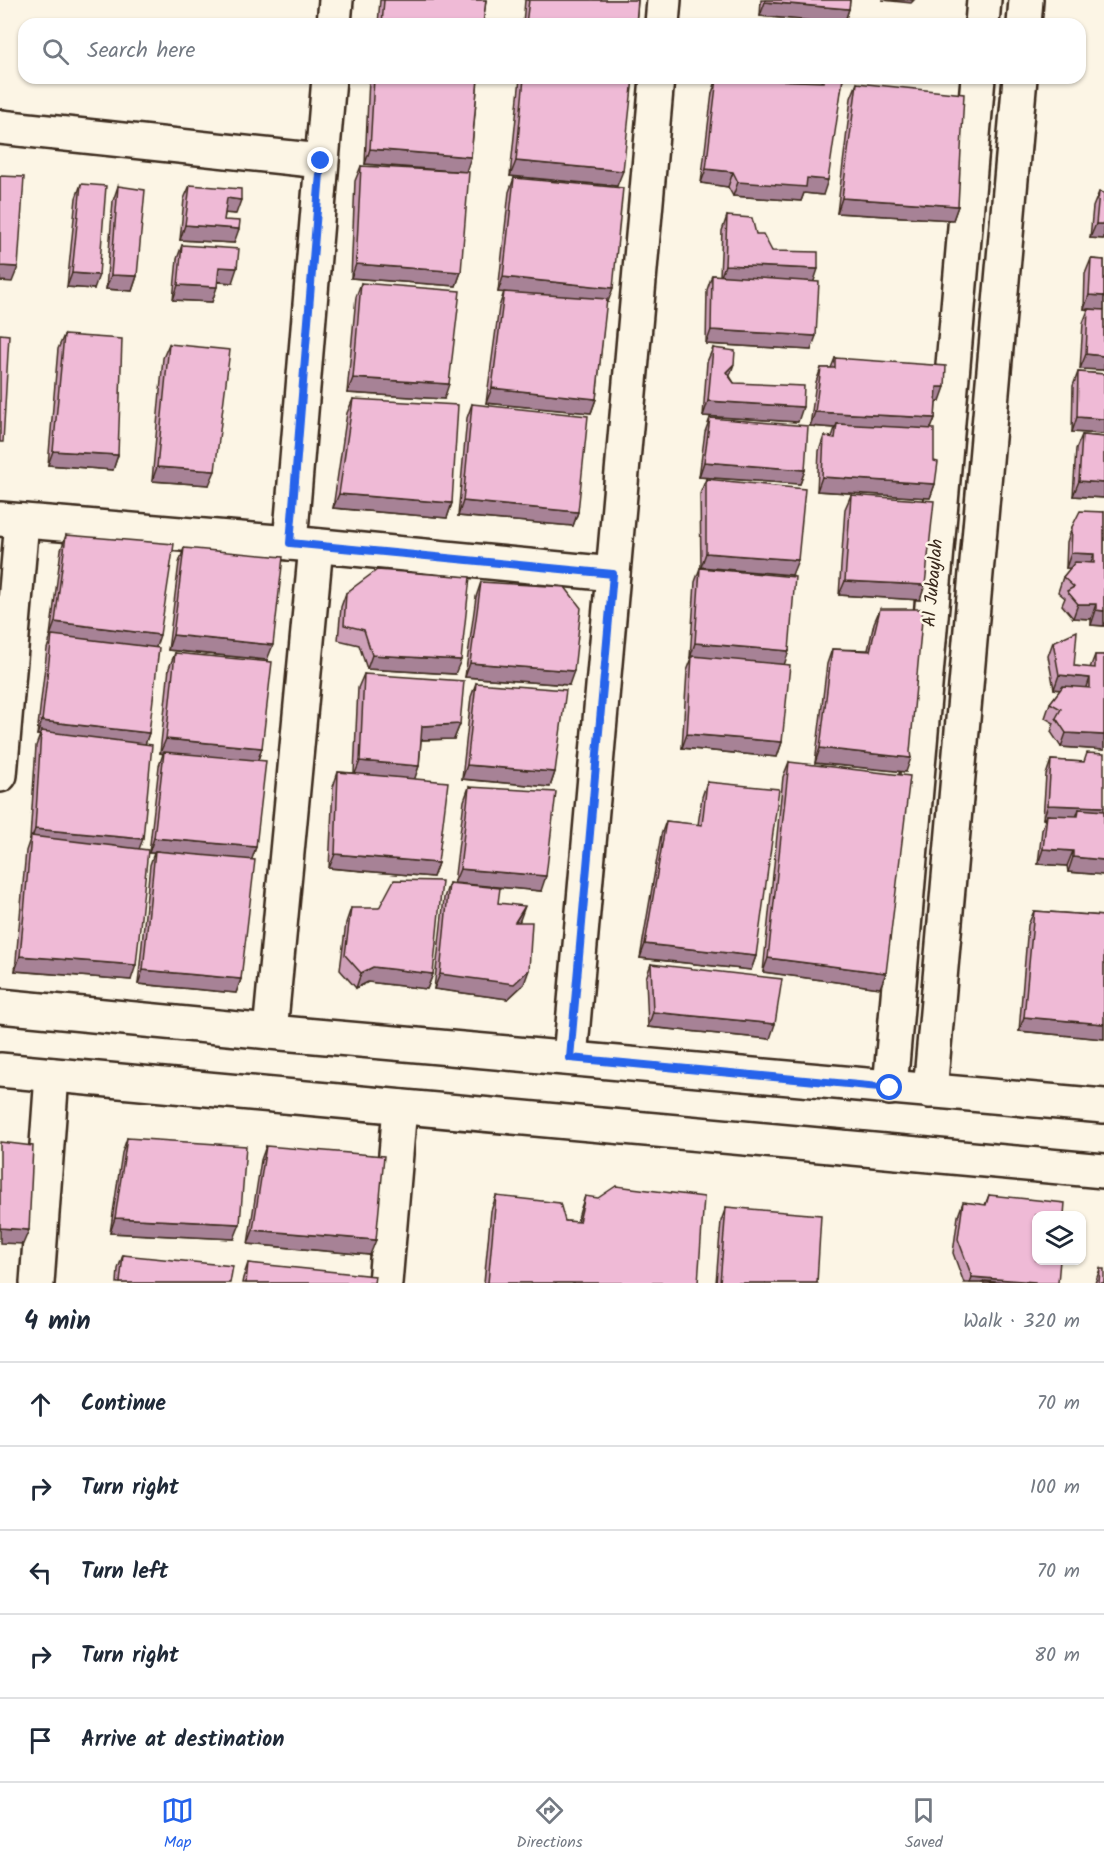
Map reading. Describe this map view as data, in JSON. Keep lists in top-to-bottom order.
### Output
{
  "streets": {
    "street": ["Al Jubaylah"]
  },
  "page": {
    "search": "Search here",
    "heading": ["4 min", "Walk · 320 m"],
    "list": [
      ["Continue", "70 m"],
      ["Turn right", "100 m"],
      ["Turn left", "70 m"],
      ["Turn right", "80 m"],
      "Arrive at destination"
    ],
    "nav": ["Map", "Directions", "Saved"]
  }
}
